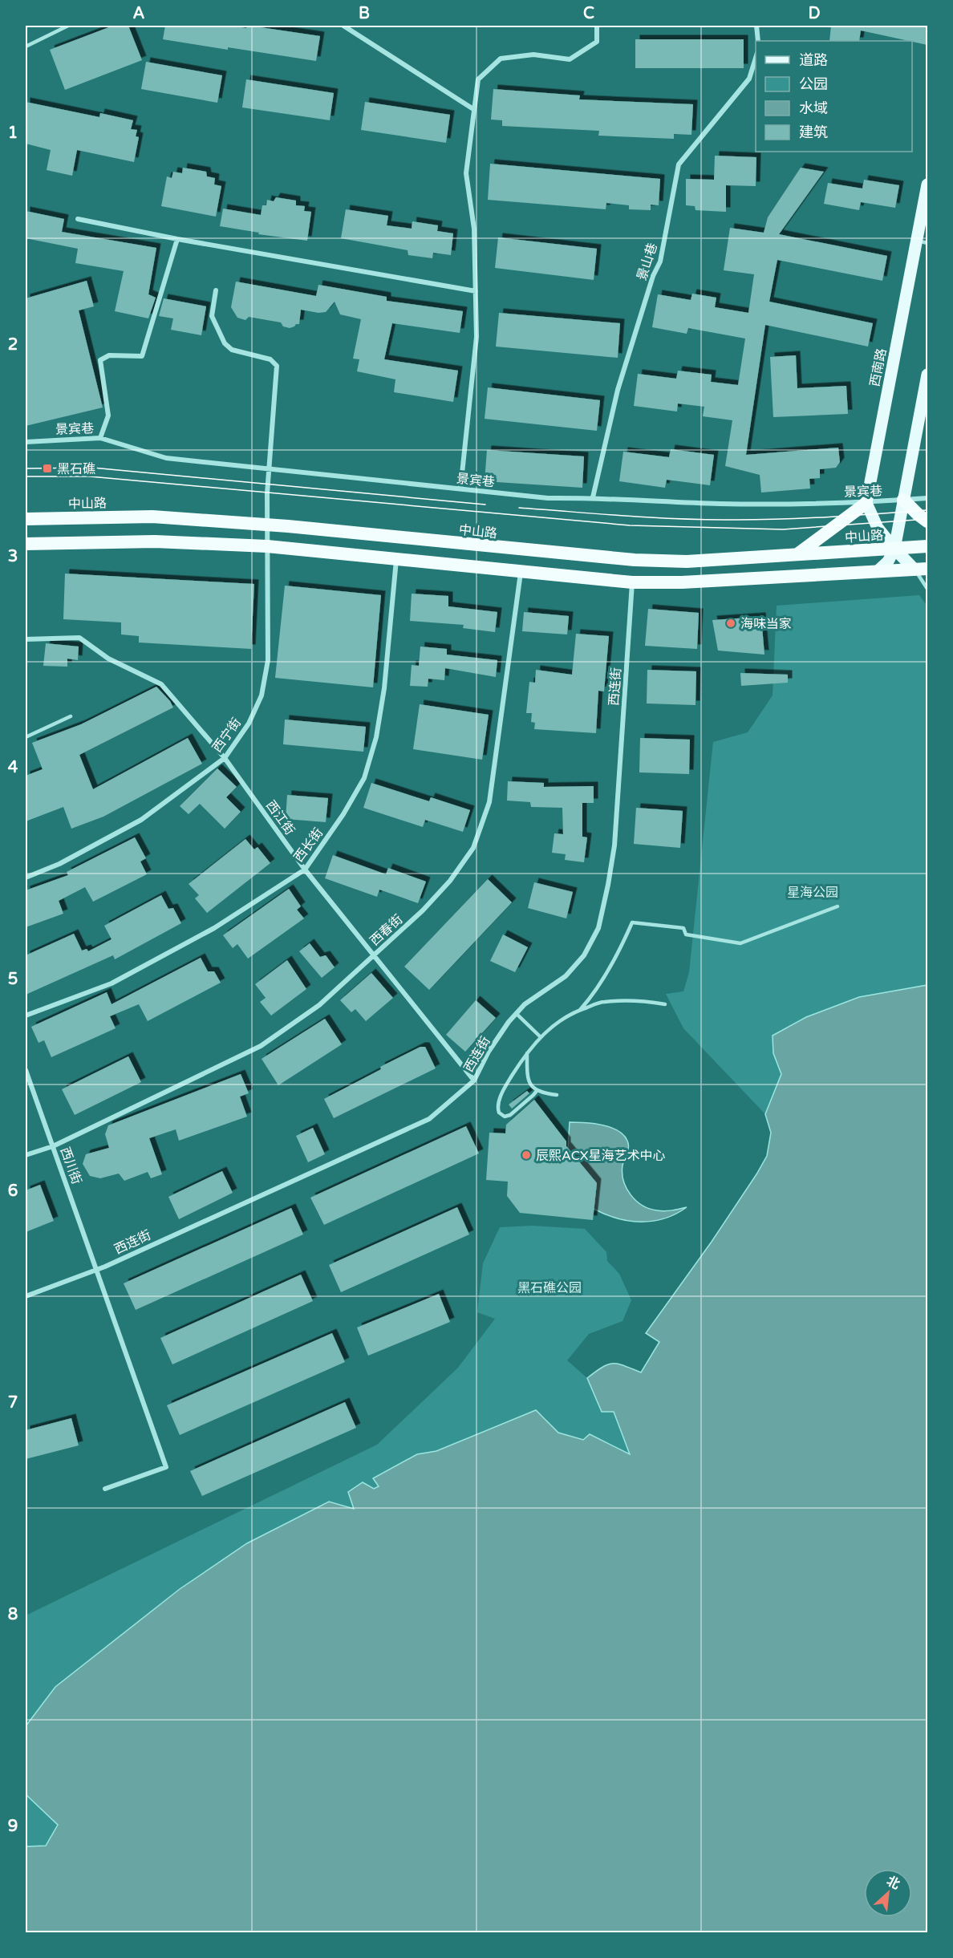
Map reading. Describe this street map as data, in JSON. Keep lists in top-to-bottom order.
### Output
{
  "streets": {
    "highway": ["中山路"],
    "main road": ["西南路"],
    "street": [
      "景山巷",
      "景宾巷",
      "西连街",
      "西宁街",
      "西江街",
      "西长街",
      "西春街",
      "西川街"
    ]
  },
  "crossings": [
    ["景山巷", "景宾巷"],
    ["西南路", "景宾巷"],
    ["景宾巷", "西宁街"],
    ["中山路", "西宁街"],
    ["西连街", "西江街"],
    ["西连街", "西川街"],
    ["西宁街", "西江街"],
    ["西江街", "西长街"],
    ["西江街", "西春街"],
    ["西春街", "西川街"]
  ],
  "parks": ["星海公园", "黑石礁公园"],
  "places": {
    "transit": ["黑石礁"],
    "other": ["海味当家", "辰熙ACX星海艺术中心"]
  },
  "legend": [
    "道路",
    "公园",
    "水域",
    "建筑"
  ],
  "north": "top right",
  "grid": {
    "columns": [
      "A",
      "B",
      "C",
      "D"
    ],
    "rows": [
      "1",
      "2",
      "3",
      "4",
      "5",
      "6",
      "7",
      "8",
      "9"
    ]
  }
}
